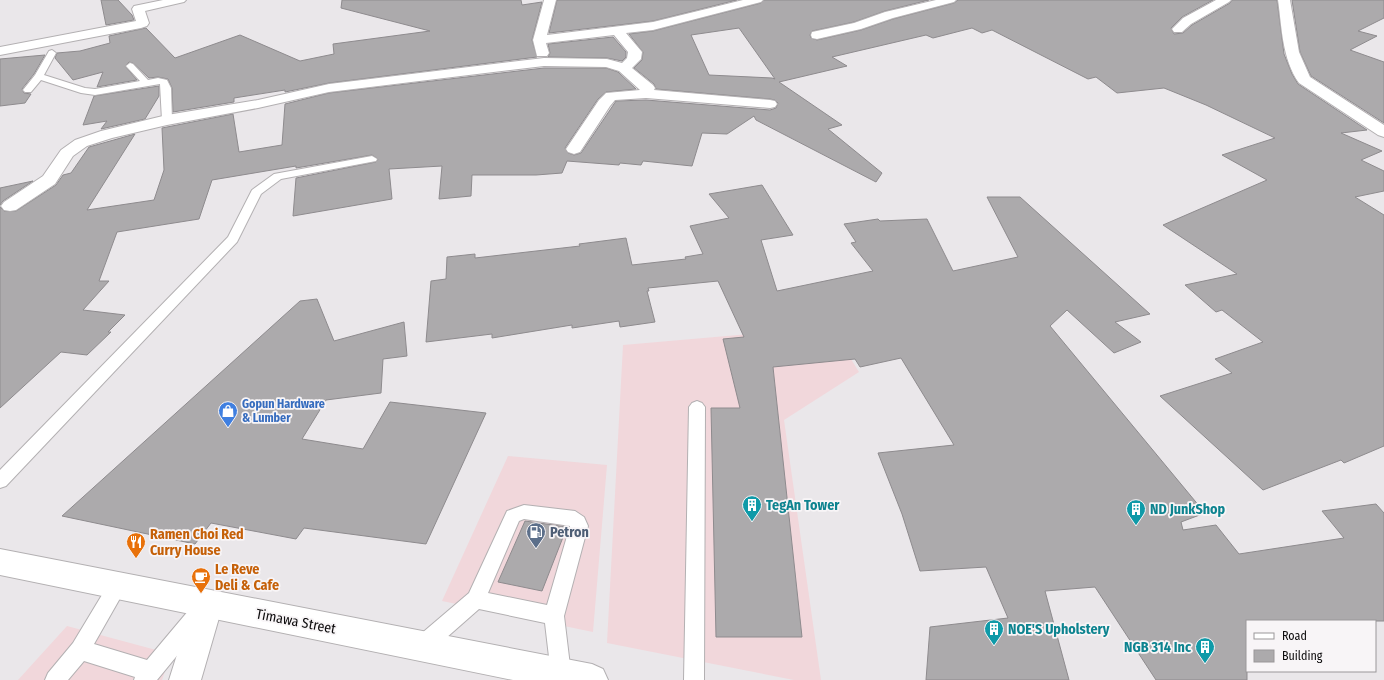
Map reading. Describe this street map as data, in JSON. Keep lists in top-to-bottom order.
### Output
{
  "streets": {
    "street": ["Timawa Street"]
  },
  "places": {
    "shop": ["Gopun Hardware & Lumber"],
    "building": [
      "TegAn Tower",
      "ND JunkShop",
      "NOE'S Upholstery",
      "NGB 314 Inc"
    ],
    "fuel station": ["Petron"],
    "restaurant": ["Ramen Choi Red Curry House"],
    "cafe": ["Le Reve Deli & Cafe"]
  },
  "legend": ["Road", "Building"]
}
